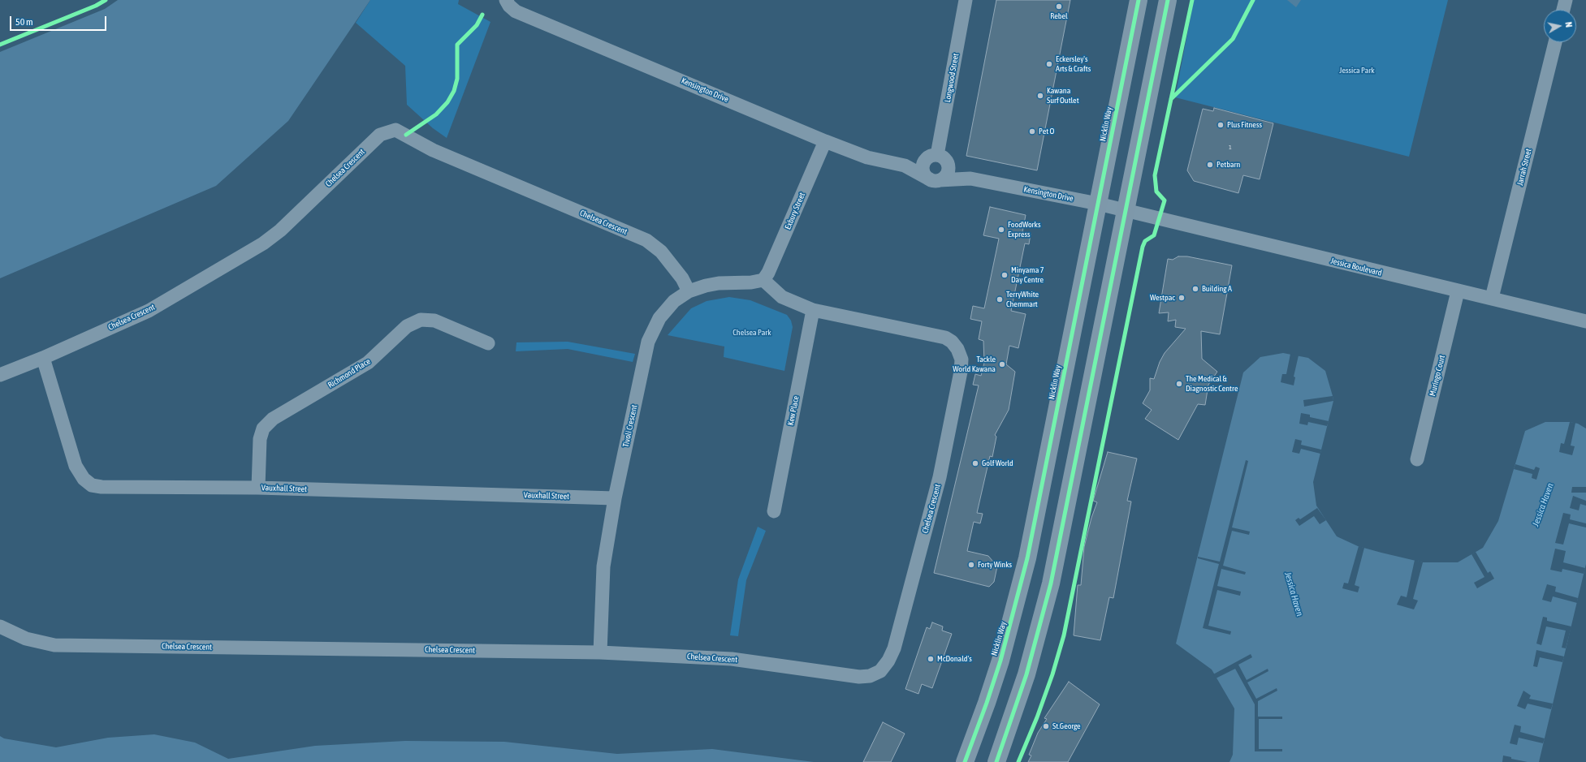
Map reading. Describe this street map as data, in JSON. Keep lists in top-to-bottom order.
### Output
{
  "streets": {
    "highway": ["Nicklin Way"],
    "street": [
      "Longwood Street",
      "Kensington Drive",
      "Jarrah Street",
      "Chelsea Crescent",
      "Exbury Street",
      "Jessica Boulevard",
      "Richmond Place",
      "Muringo Court",
      "Kew Place",
      "Tivoli Crescent",
      "Vauxhall Street"
    ]
  },
  "crossings": [
    ["Longwood Street", "Kensington Drive"],
    ["Kensington Drive", "Nicklin Way"],
    ["Kensington Drive", "Exbury Street"],
    ["Kensington Drive", "Jessica Boulevard"],
    ["Jarrah Street", "Jessica Boulevard"],
    ["Chelsea Crescent", "Exbury Street"],
    ["Chelsea Crescent", "Kew Place"],
    ["Chelsea Crescent", "Tivoli Crescent"],
    ["Chelsea Crescent", "Vauxhall Street"],
    ["Exbury Street", "Tivoli Crescent"],
    ["Jessica Boulevard", "Muringo Court"],
    ["Richmond Place", "Vauxhall Street"],
    ["Tivoli Crescent", "Vauxhall Street"]
  ],
  "water": ["Jessica Haven"],
  "parks": ["Jessica Park", "Chelsea Park"],
  "places": [
    "Rebel",
    "Eckersley's Arts & Crafts",
    "Kawana Surf Outlet",
    "Plus Fitness",
    "Pet O",
    "Petbarn",
    "FoodWorks Express",
    "Minyama 7 Day Centre",
    "Building A",
    "Westpac",
    "TerryWhite Chemmart",
    "Tackle World Kawana",
    "The Medical & Diagnostic Centre",
    "Golf World",
    "Forty Winks",
    "McDonald's",
    "St.George"
  ],
  "house_numbers": ["1"],
  "scale_bar": "50 m",
  "north": "right"
}
